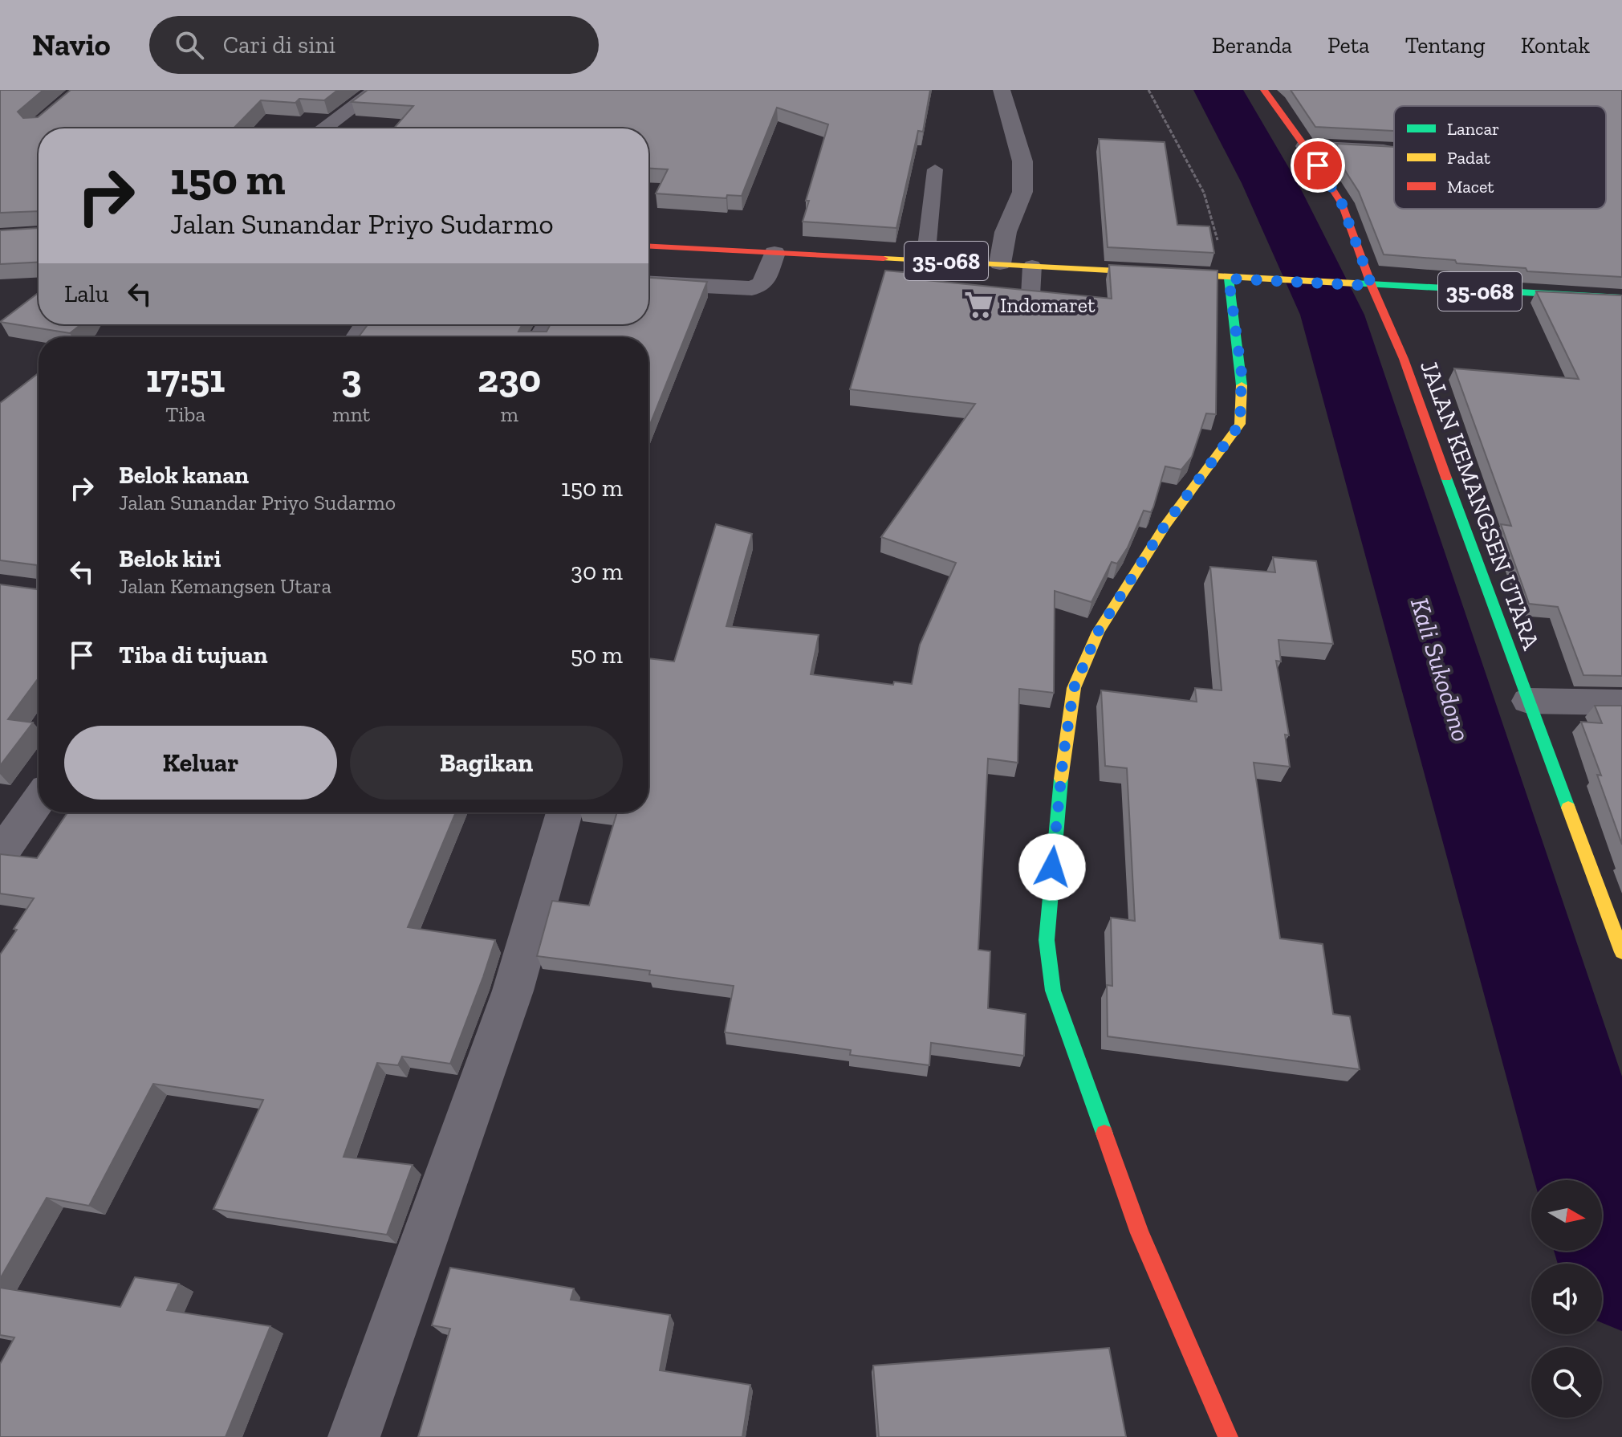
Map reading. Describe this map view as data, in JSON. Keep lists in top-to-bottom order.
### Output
{
  "streets": {
    "street": ["35-068", "JALAN KEMANGSEN UTARA"]
  },
  "crossings": [
    ["35-068", "JALAN KEMANGSEN UTARA"]
  ],
  "water": ["Kali Sukodono"],
  "places": {
    "supermarket": ["Indomaret"]
  },
  "legend": ["Lancar", "Padat", "Macet"],
  "north": "right",
  "page": {
    "header": "Navio",
    "search": "Cari di sini",
    "nav": [
      "Beranda",
      "Peta",
      "Tentang",
      "Kontak"
    ],
    "turn": ["150 m", "Jalan Sunandar Priyo Sudarmo"],
    "then": "Lalu",
    "eta": [
      "17:51",
      "Tiba",
      "3",
      "mnt",
      "230",
      "m"
    ],
    "list": [
      {
        "name": "Belok kanan",
        "note": "Jalan Sunandar Priyo Sudarmo",
        "value": "150 m"
      },
      {
        "name": "Belok kiri",
        "note": "Jalan Kemangsen Utara",
        "value": "30 m"
      },
      {
        "name": "Tiba di tujuan",
        "value": "50 m"
      }
    ],
    "buttons": ["Keluar", "Bagikan"]
  }
}
